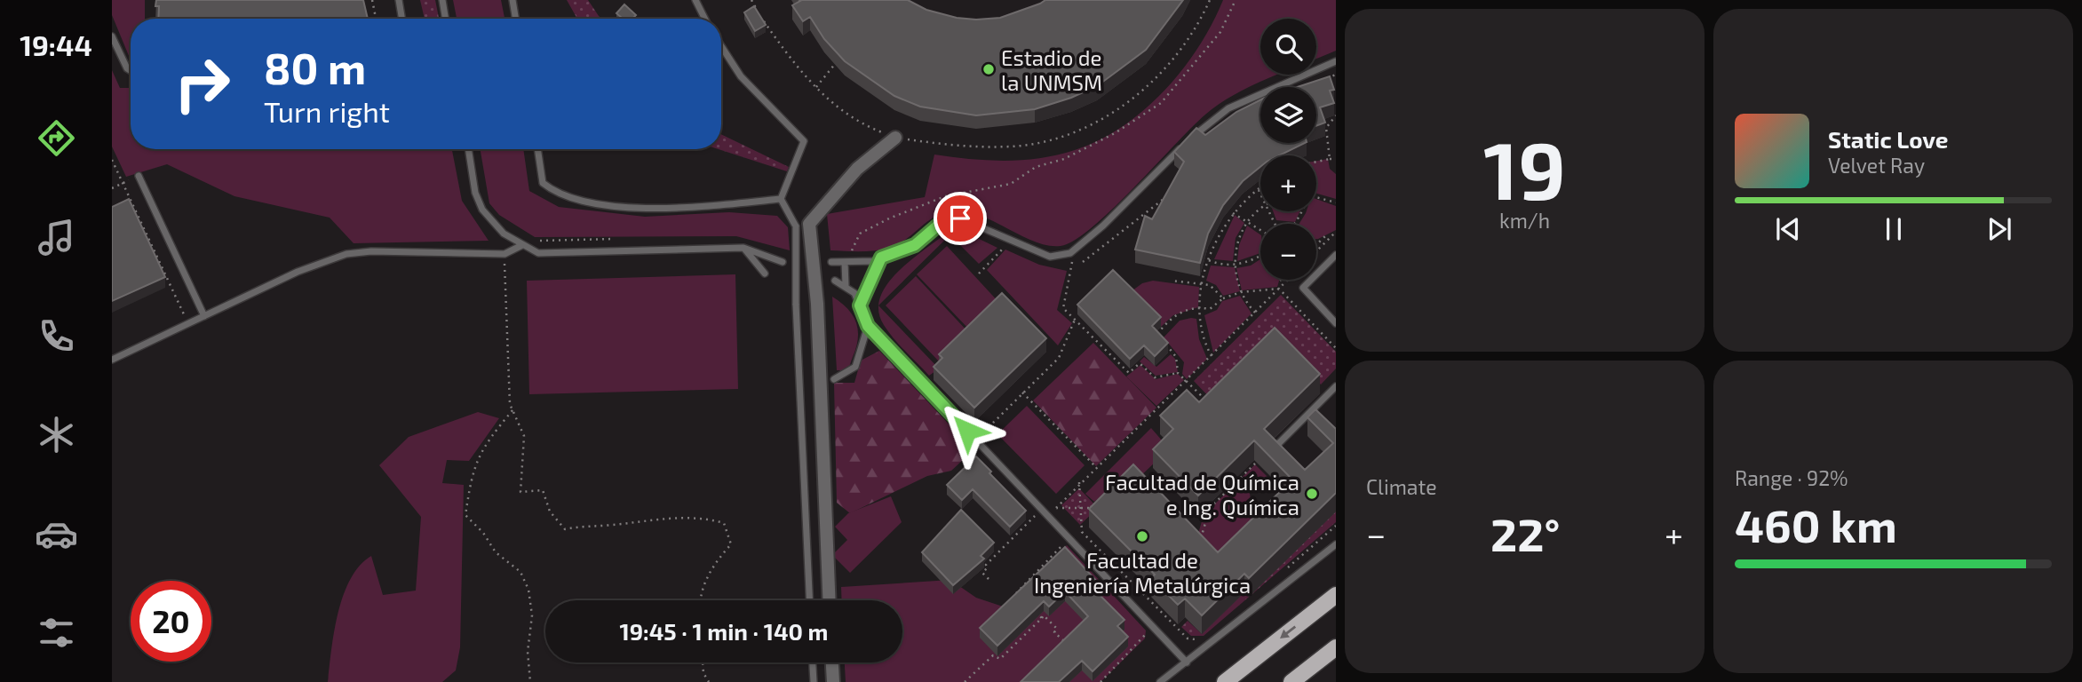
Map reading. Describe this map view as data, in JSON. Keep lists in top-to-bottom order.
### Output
{
  "places": ["Estadio de la UNMSM", "Facultad de Química e Ing. Química", "Facultad de Ingeniería Metalúrgica"],
  "page": {
    "tabs": "19:44",
    "tile": [
      ["19", "km/h"],
      "Climate",
      ["Range · 92%", "460 km"]
    ],
    "map_buttons": ["+", "−"],
    "turn": ["80 m", "Turn right"],
    "song": ["Static Love", "Velvet Ray"],
    "heat": ["−", "22°", "+"],
    "limit": "20",
    "trip": "19:45 · 1 min · 140 m"
  }
}
